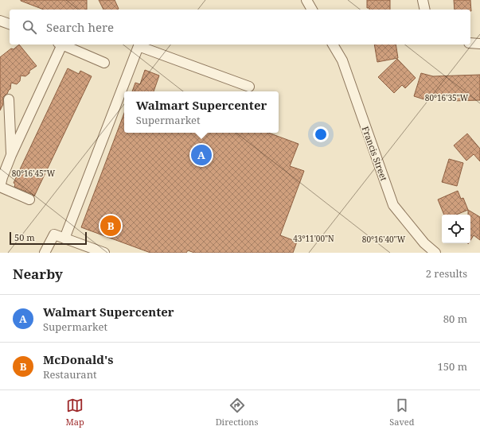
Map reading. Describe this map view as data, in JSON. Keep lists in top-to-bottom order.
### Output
{
  "streets": {
    "street": ["Francis Street"]
  },
  "scale_bar": "50 m",
  "page": {
    "search": "Search here",
    "popup": ["Walmart Supercenter", "Supermarket"],
    "pins": ["A", "B"],
    "scale": "50 m",
    "heading": ["Nearby", "2 results"],
    "list": [
      {
        "mark": "A",
        "name": "Walmart Supercenter",
        "note": "Supermarket",
        "value": "80 m"
      },
      {
        "mark": "B",
        "name": "McDonald's",
        "note": "Restaurant",
        "value": "150 m"
      }
    ],
    "nav": ["Map", "Directions", "Saved"]
  },
  "coordinates": [
    "80°16'35\"W",
    "80°16'45\"W",
    "43°11'00\"N",
    "80°16'40\"W"
  ]
}
